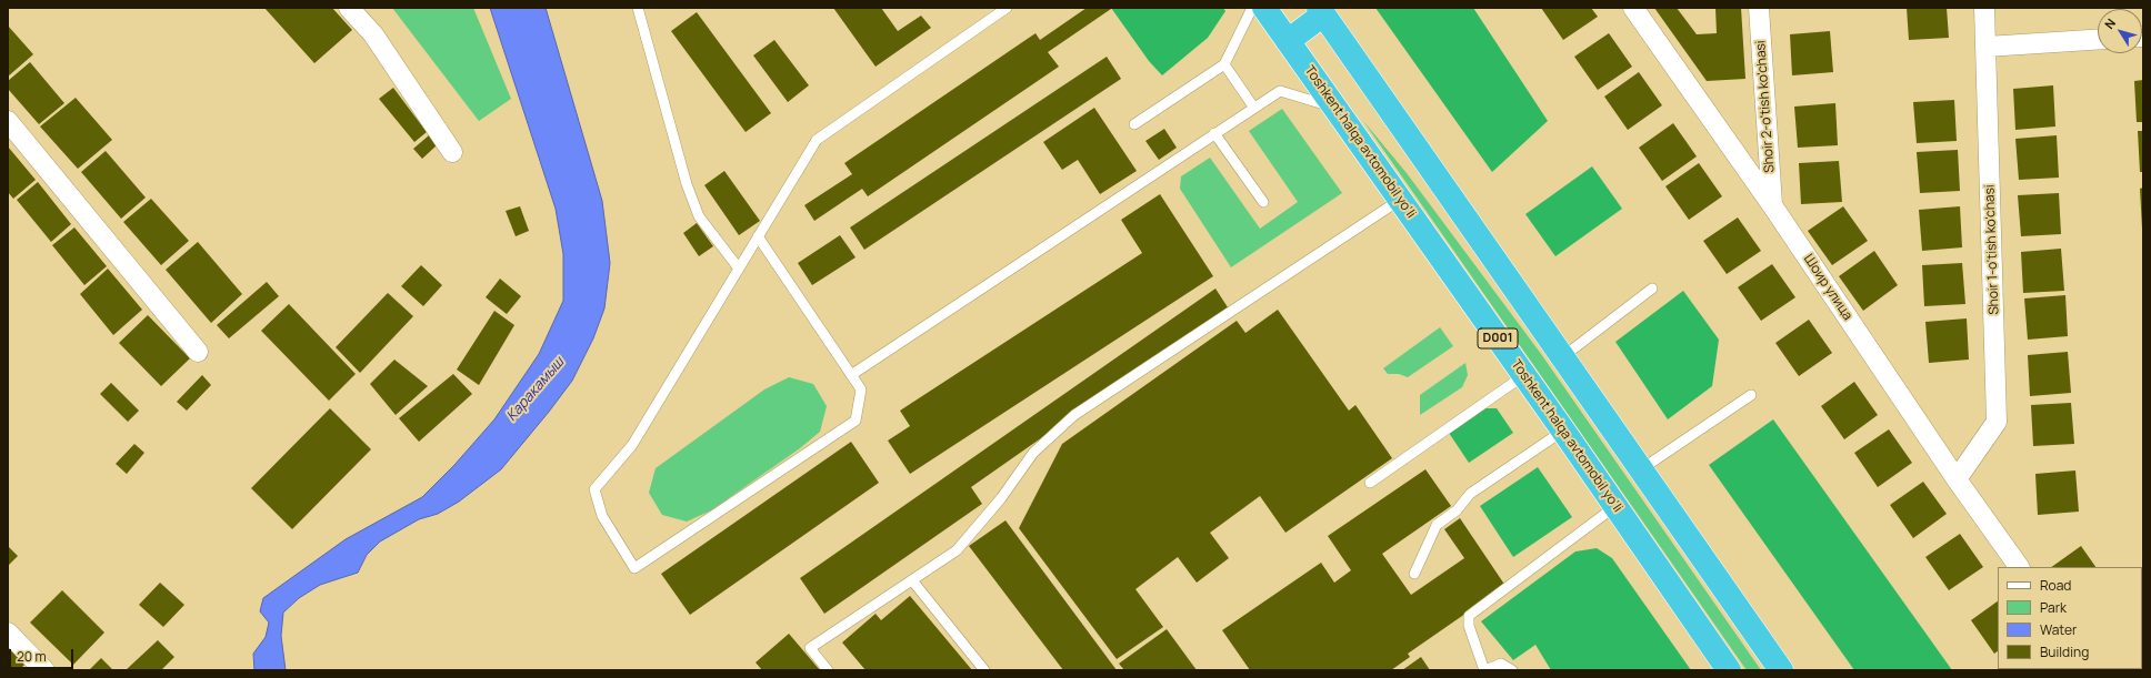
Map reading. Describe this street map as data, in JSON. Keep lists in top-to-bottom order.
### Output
{
  "streets": {
    "highway": ["Toshkent halqa avtomobil yo'li", "D001"],
    "street": ["Shoir 2-o'tish ko'chasi", "Shoir 1-o'tish ko'chasi", "Шоир улица"]
  },
  "crossings": [
    ["Shoir 2-o'tish ko'chasi", "Шоир улица"],
    ["Shoir 1-o'tish ko'chasi", "Шоир улица"]
  ],
  "water": ["Каракамыш"],
  "legend": [
    "Road",
    "Park",
    "Water",
    "Building"
  ],
  "scale_bar": "20 m",
  "north": "top left"
}
